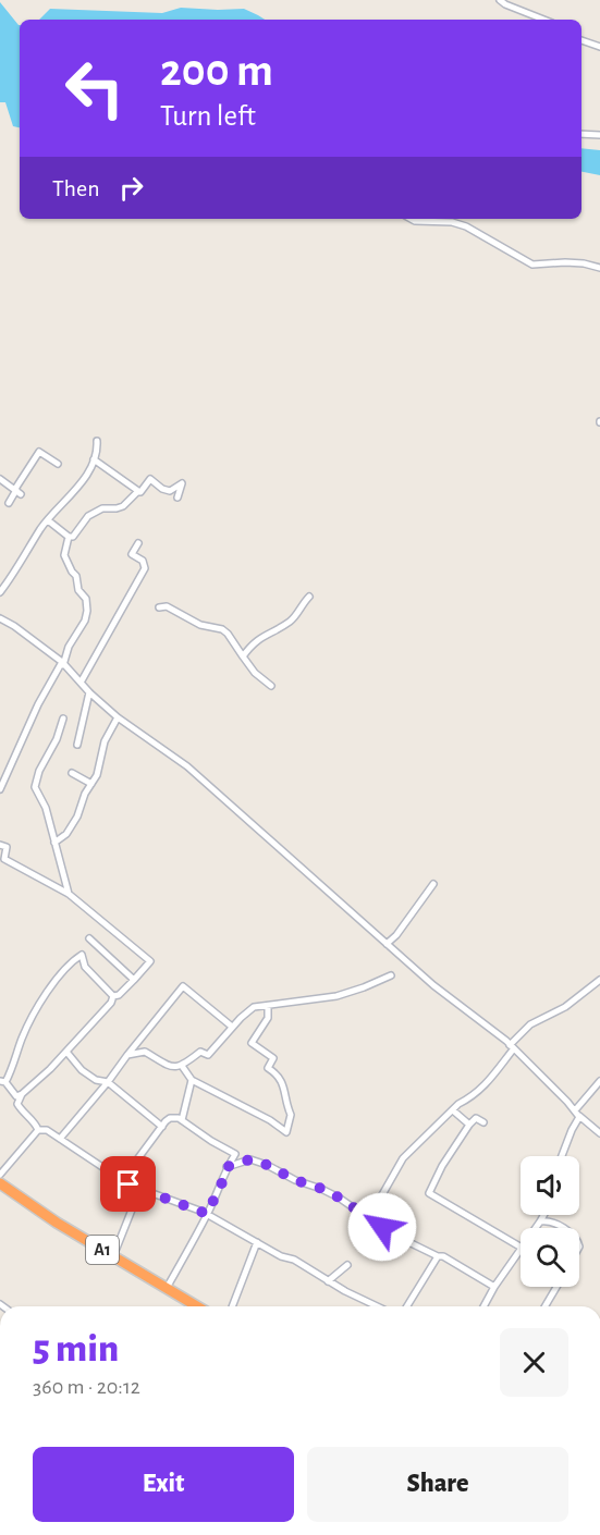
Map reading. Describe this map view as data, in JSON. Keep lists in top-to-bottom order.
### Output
{
  "streets": {
    "highway": ["A1"]
  },
  "page": {
    "turn": ["200 m", "Turn left"],
    "then": "Then",
    "heading": ["5 min", "360 m · 20:12"],
    "buttons": ["Exit", "Share"]
  }
}
